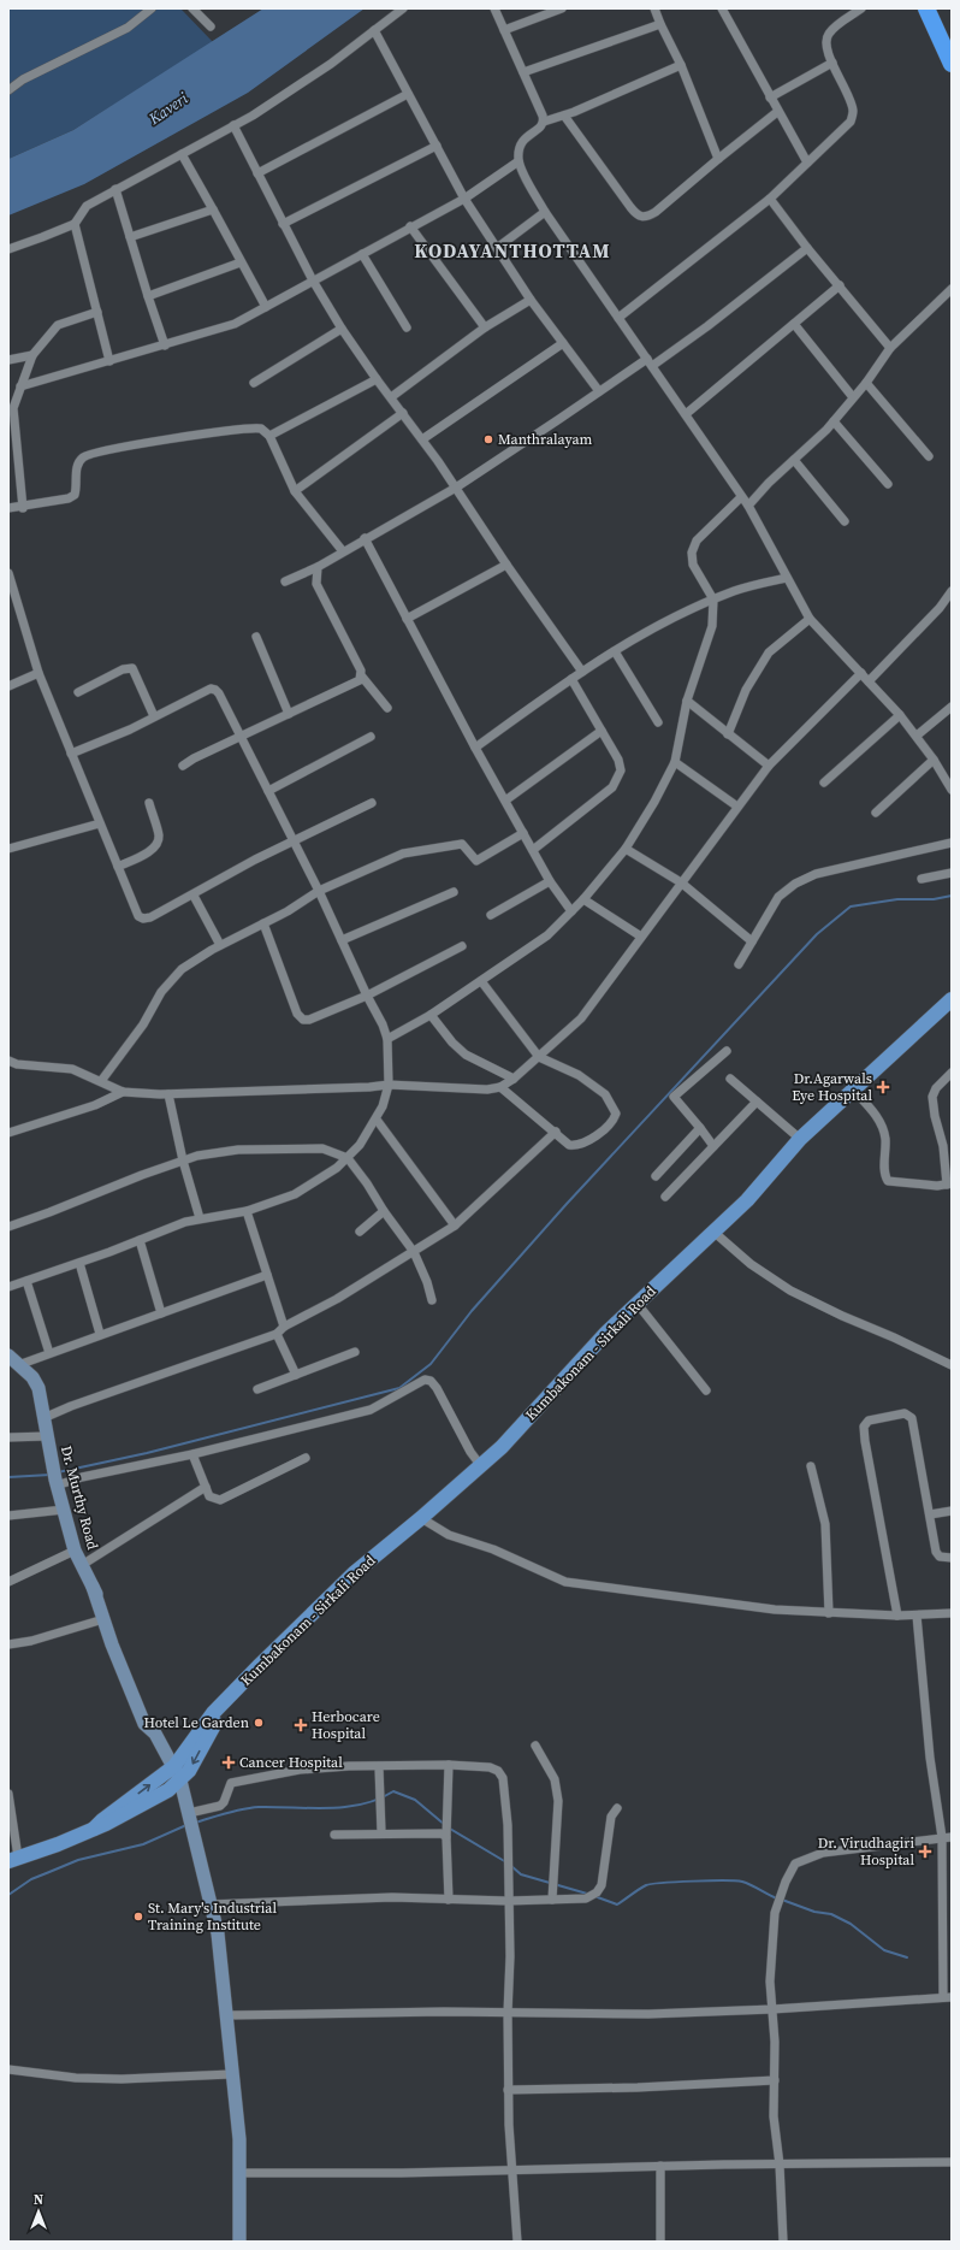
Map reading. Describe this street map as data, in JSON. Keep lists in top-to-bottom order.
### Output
{
  "streets": {
    "main road": ["Kumbakonam - Sirkali Road", "Dr. Murthy Road"]
  },
  "crossings": [
    ["Kumbakonam - Sirkali Road", "Dr. Murthy Road"]
  ],
  "districts": ["KODAYANTHOTTAM"],
  "water": ["Kaveri"],
  "places": {
    "other": ["Manthralayam", "Hotel Le Garden", "St. Mary's Industrial Training Institute"],
    "health": [
      "Dr.Agarwals Eye Hospital",
      "Herbocare Hospital",
      "Cancer Hospital",
      "Dr. Virudhagiri Hospital"
    ]
  },
  "north": "top"
}
